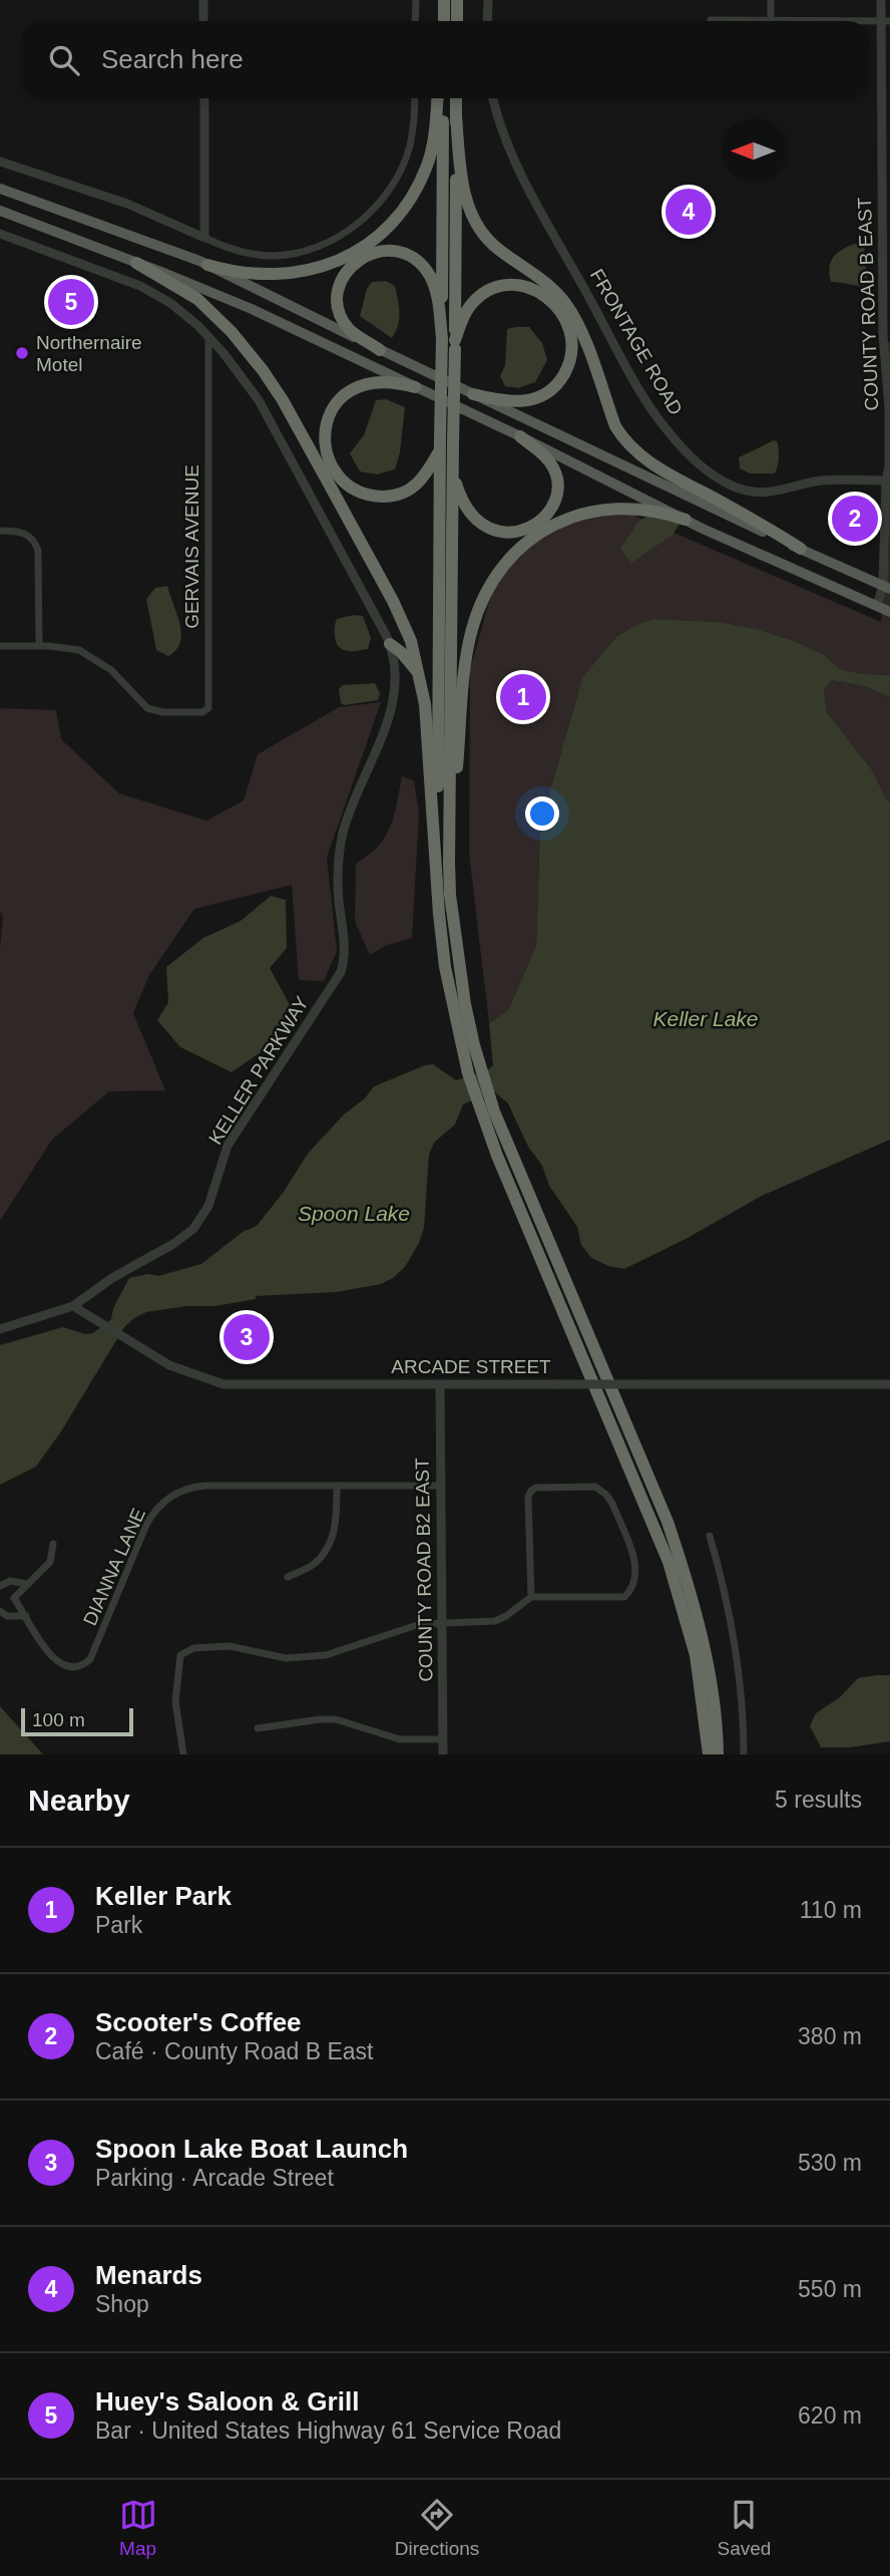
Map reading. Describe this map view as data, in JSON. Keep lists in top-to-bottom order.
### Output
{
  "streets": {
    "street": [
      "COUNTY ROAD B EAST",
      "FRONTAGE ROAD",
      "GERVAIS AVENUE",
      "KELLER PARKWAY",
      "ARCADE STREET",
      "DIANNA LANE",
      "COUNTY ROAD B2 EAST"
    ]
  },
  "crossings": [
    ["COUNTY ROAD B EAST", "FRONTAGE ROAD"],
    ["GERVAIS AVENUE", "KELLER PARKWAY"],
    ["KELLER PARKWAY", "ARCADE STREET"],
    ["ARCADE STREET", "COUNTY ROAD B2 EAST"],
    ["DIANNA LANE", "COUNTY ROAD B2 EAST"]
  ],
  "water": ["Keller Lake", "Spoon Lake"],
  "places": ["Northernaire Motel"],
  "scale_bar": "100 m",
  "north": "left",
  "page": {
    "search": "Search here",
    "pins": [
      "4",
      "5",
      "2",
      "1",
      "3"
    ],
    "scale": "100 m",
    "heading": ["Nearby", "5 results"],
    "list": [
      {
        "mark": "1",
        "name": "Keller Park",
        "note": "Park",
        "value": "110 m"
      },
      {
        "mark": "2",
        "name": "Scooter's Coffee",
        "note": "Café · County Road B East",
        "value": "380 m"
      },
      {
        "mark": "3",
        "name": "Spoon Lake Boat Launch",
        "note": "Parking · Arcade Street",
        "value": "530 m"
      },
      {
        "mark": "4",
        "name": "Menards",
        "note": "Shop",
        "value": "550 m"
      },
      {
        "mark": "5",
        "name": "Huey's Saloon & Grill",
        "note": "Bar · United States Highway 61 Service Road",
        "value": "620 m"
      }
    ],
    "nav": ["Map", "Directions", "Saved"]
  }
}
